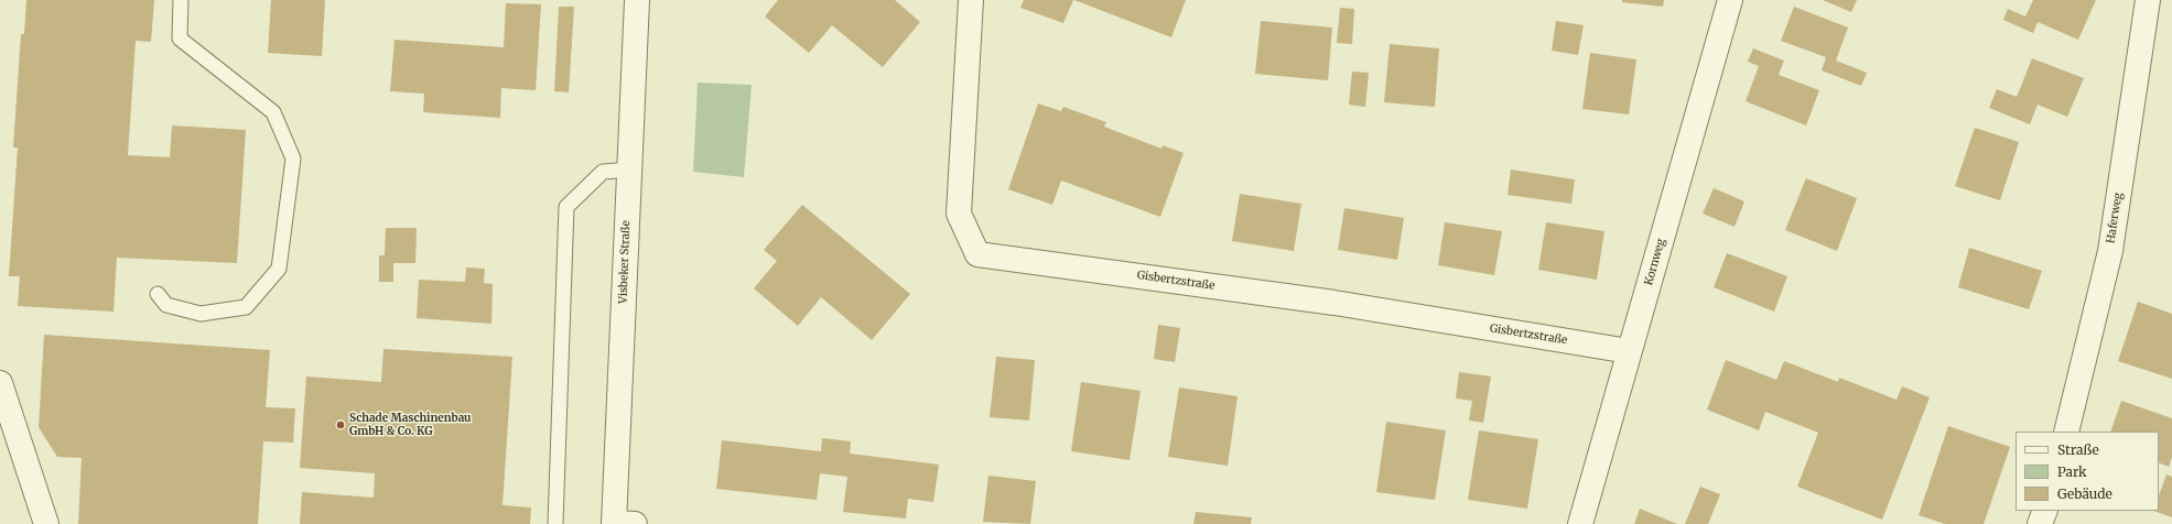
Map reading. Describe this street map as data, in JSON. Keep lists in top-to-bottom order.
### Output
{
  "streets": {
    "street": [
      "Haferweg",
      "Visbeker Straße",
      "Kornweg",
      "Gisbertzstraße"
    ]
  },
  "crossings": [
    ["Kornweg", "Gisbertzstraße"]
  ],
  "places": ["Schade Maschinenbau GmbH & Co. KG"],
  "legend": ["Straße", "Park", "Gebäude"]
}
